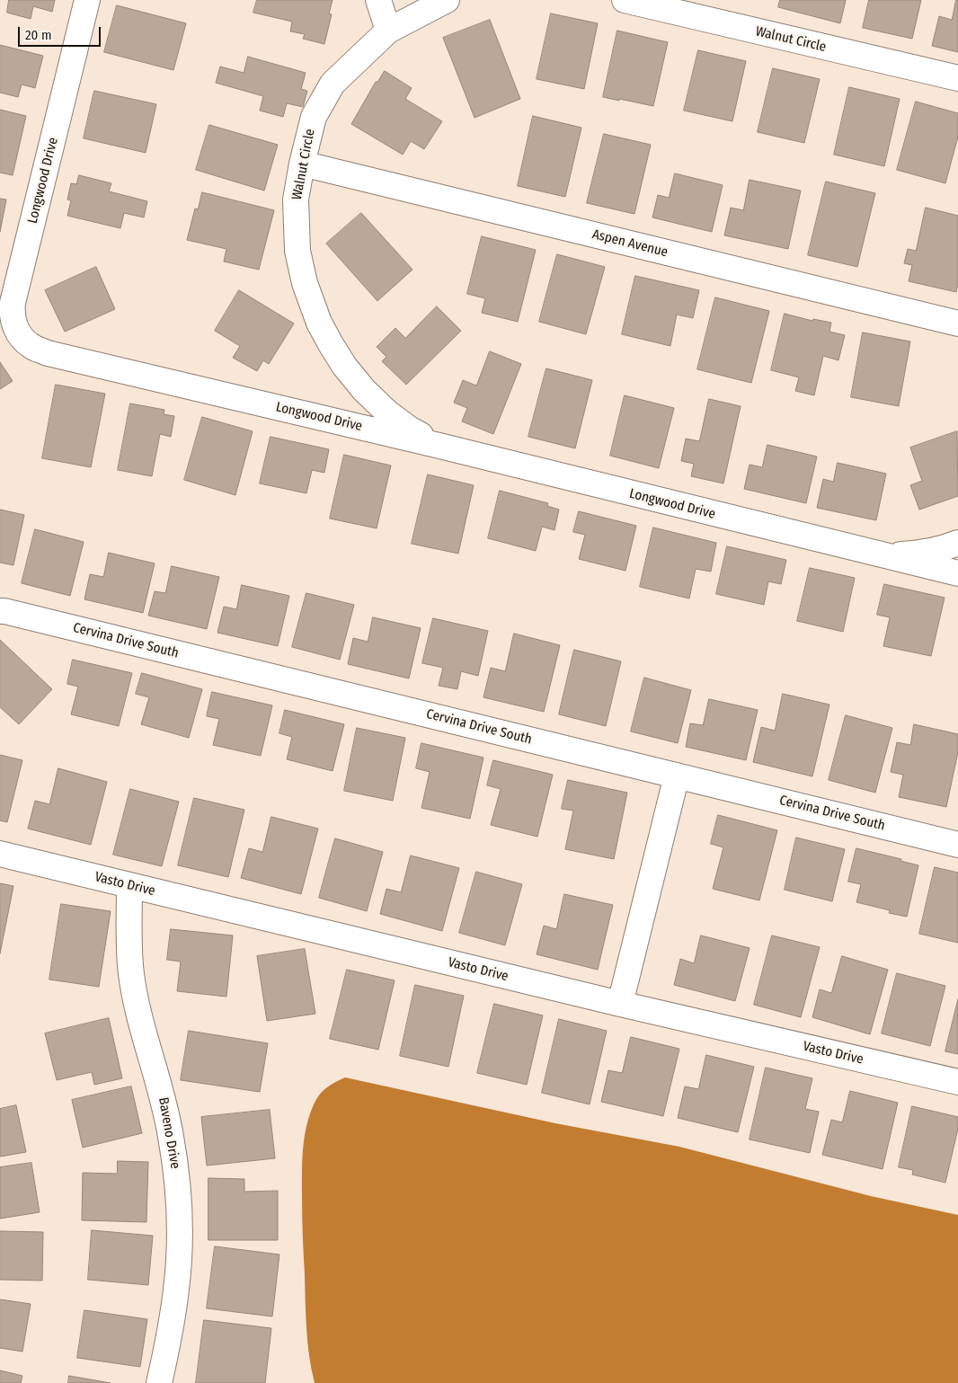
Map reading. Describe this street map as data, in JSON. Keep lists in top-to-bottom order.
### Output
{
  "streets": {
    "street": [
      "Walnut Circle",
      "Longwood Drive",
      "Aspen Avenue",
      "Cervina Drive South",
      "Vasto Drive",
      "Baveno Drive"
    ]
  },
  "crossings": [
    ["Walnut Circle", "Longwood Drive"],
    ["Walnut Circle", "Aspen Avenue"],
    ["Vasto Drive", "Baveno Drive"]
  ],
  "scale_bar": "20 m"
}
